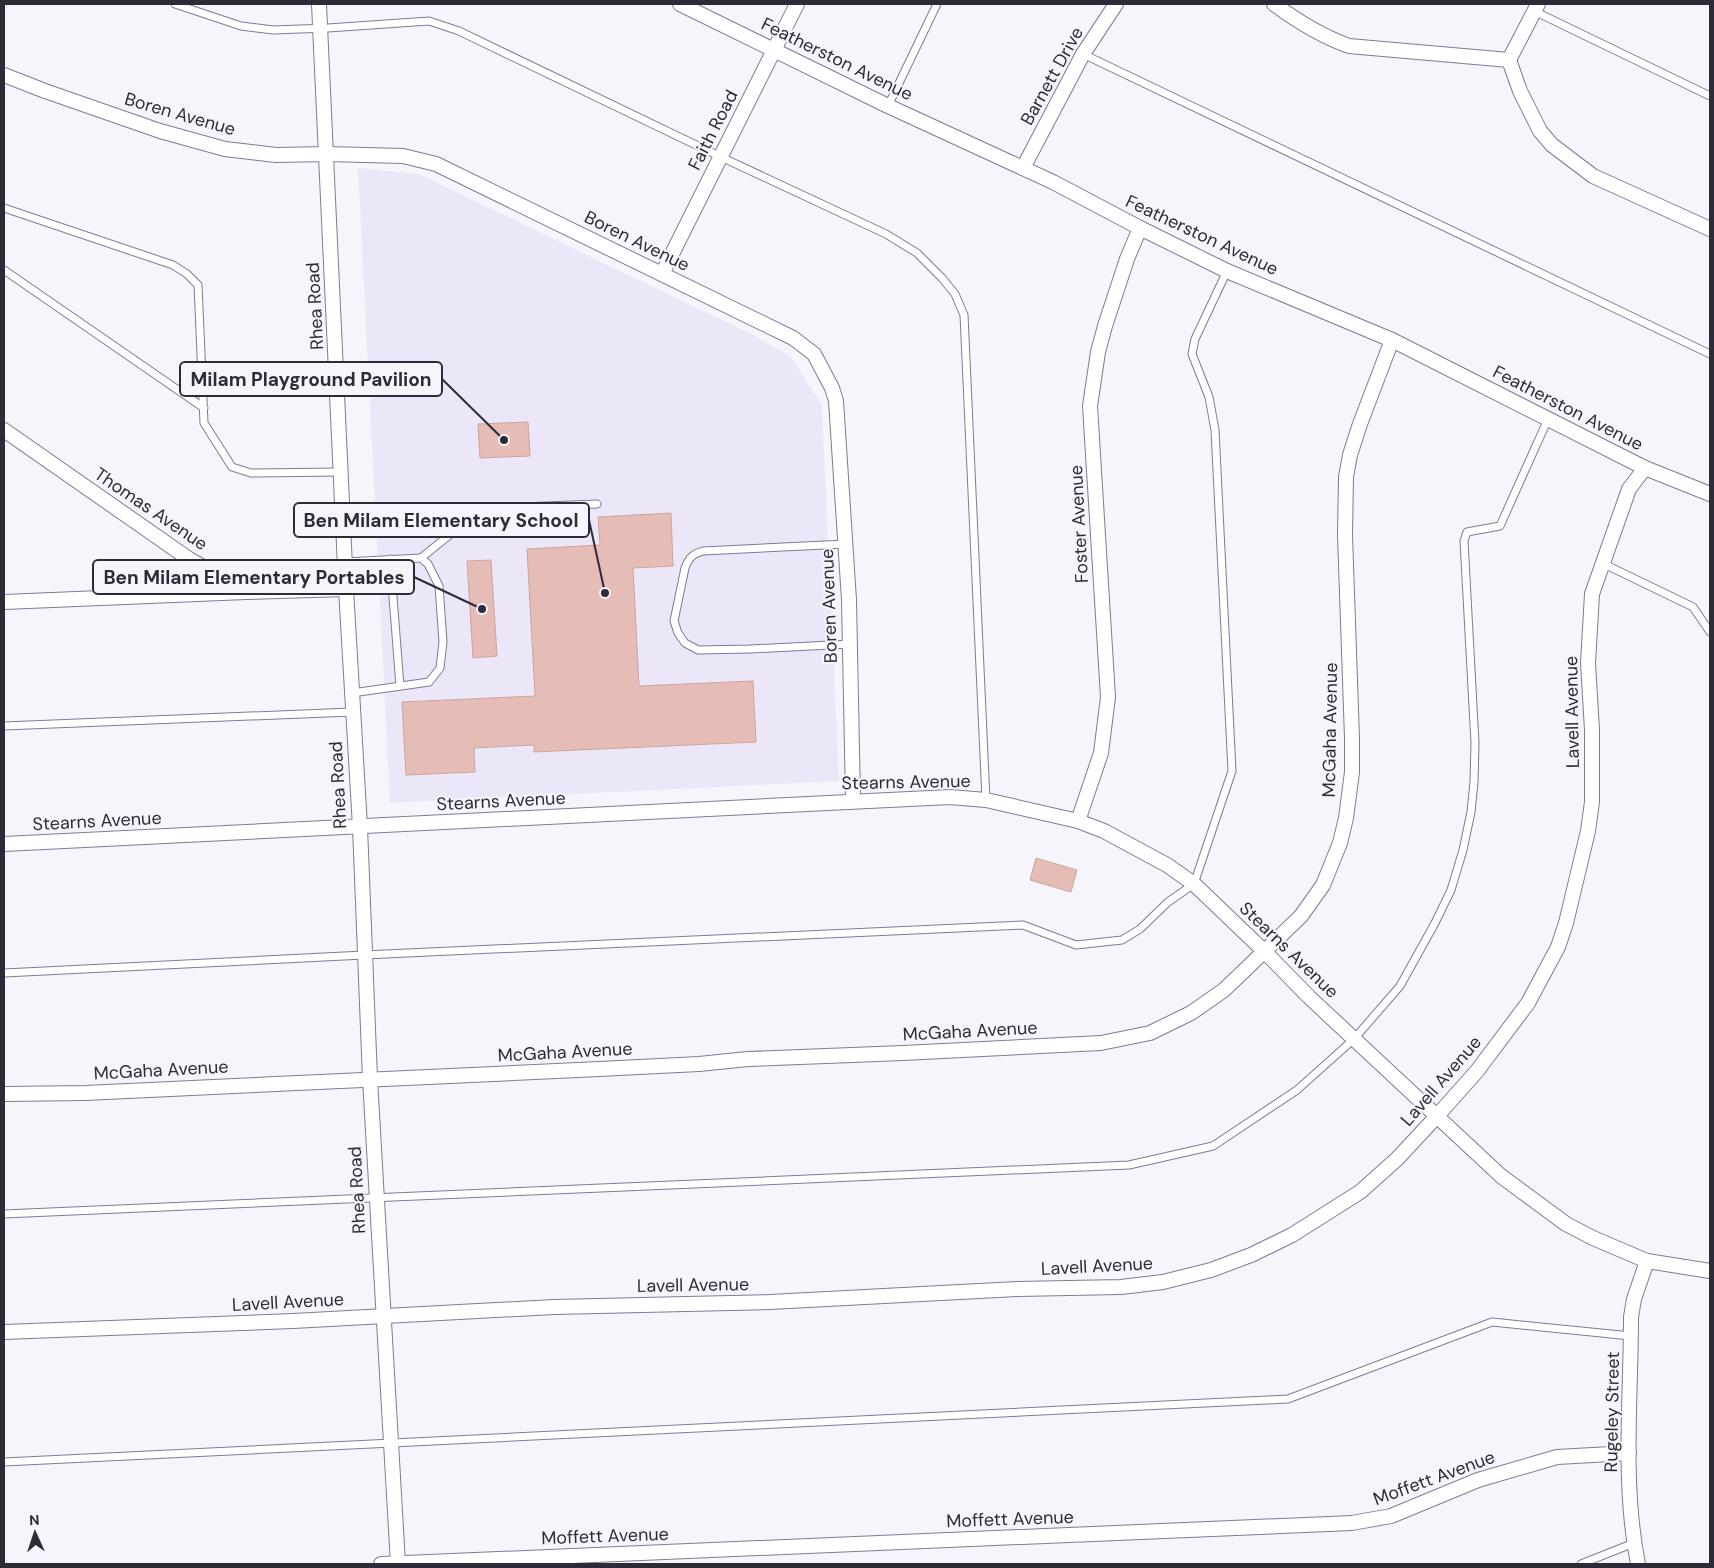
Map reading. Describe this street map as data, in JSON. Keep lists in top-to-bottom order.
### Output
{
  "streets": {
    "street": [
      "Featherston Avenue",
      "Barnett Drive",
      "Boren Avenue",
      "Faith Road",
      "Rhea Road",
      "Thomas Avenue",
      "Foster Avenue",
      "Lavell Avenue",
      "McGaha Avenue",
      "Stearns Avenue",
      "Rugeley Street",
      "Moffett Avenue"
    ]
  },
  "crossings": [
    ["Featherston Avenue", "Barnett Drive"],
    ["Featherston Avenue", "Faith Road"],
    ["Featherston Avenue", "Foster Avenue"],
    ["Featherston Avenue", "Lavell Avenue"],
    ["Featherston Avenue", "McGaha Avenue"],
    ["Boren Avenue", "Faith Road"],
    ["Boren Avenue", "Rhea Road"],
    ["Boren Avenue", "Stearns Avenue"],
    ["Rhea Road", "Lavell Avenue"],
    ["Rhea Road", "McGaha Avenue"],
    ["Rhea Road", "Stearns Avenue"],
    ["Rhea Road", "Moffett Avenue"],
    ["Foster Avenue", "Stearns Avenue"],
    ["Lavell Avenue", "Stearns Avenue"],
    ["McGaha Avenue", "Stearns Avenue"],
    ["Stearns Avenue", "Rugeley Street"],
    ["Rugeley Street", "Moffett Avenue"]
  ],
  "places": ["Milam Playground Pavilion", "Ben Milam Elementary School", "Ben Milam Elementary Portables"],
  "north": "top"
}
